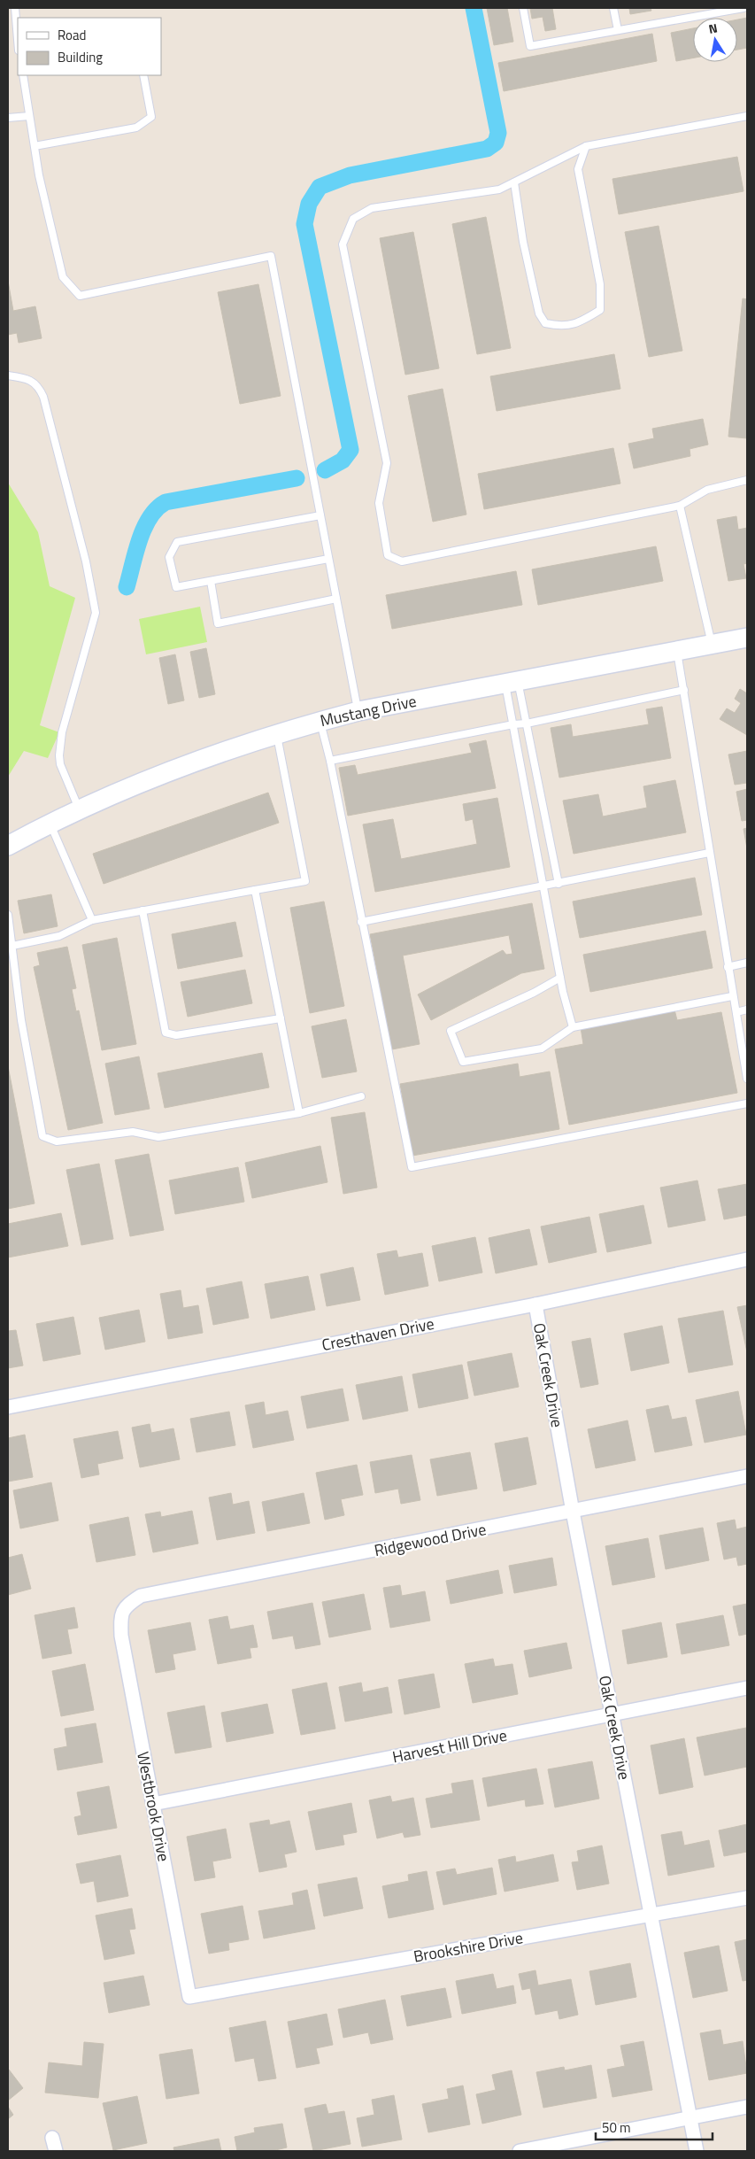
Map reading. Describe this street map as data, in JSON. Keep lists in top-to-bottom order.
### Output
{
  "streets": {
    "main road": ["Mustang Drive"],
    "street": [
      "Cresthaven Drive",
      "Oak Creek Drive",
      "Ridgewood Drive",
      "Harvest Hill Drive",
      "Westbrook Drive",
      "Brookshire Drive"
    ]
  },
  "crossings": [
    ["Cresthaven Drive", "Oak Creek Drive"],
    ["Oak Creek Drive", "Ridgewood Drive"],
    ["Oak Creek Drive", "Harvest Hill Drive"],
    ["Oak Creek Drive", "Brookshire Drive"],
    ["Ridgewood Drive", "Westbrook Drive"],
    ["Harvest Hill Drive", "Westbrook Drive"],
    ["Westbrook Drive", "Brookshire Drive"]
  ],
  "legend": ["Road", "Building"],
  "scale_bar": "50 m",
  "north": "top"
}
